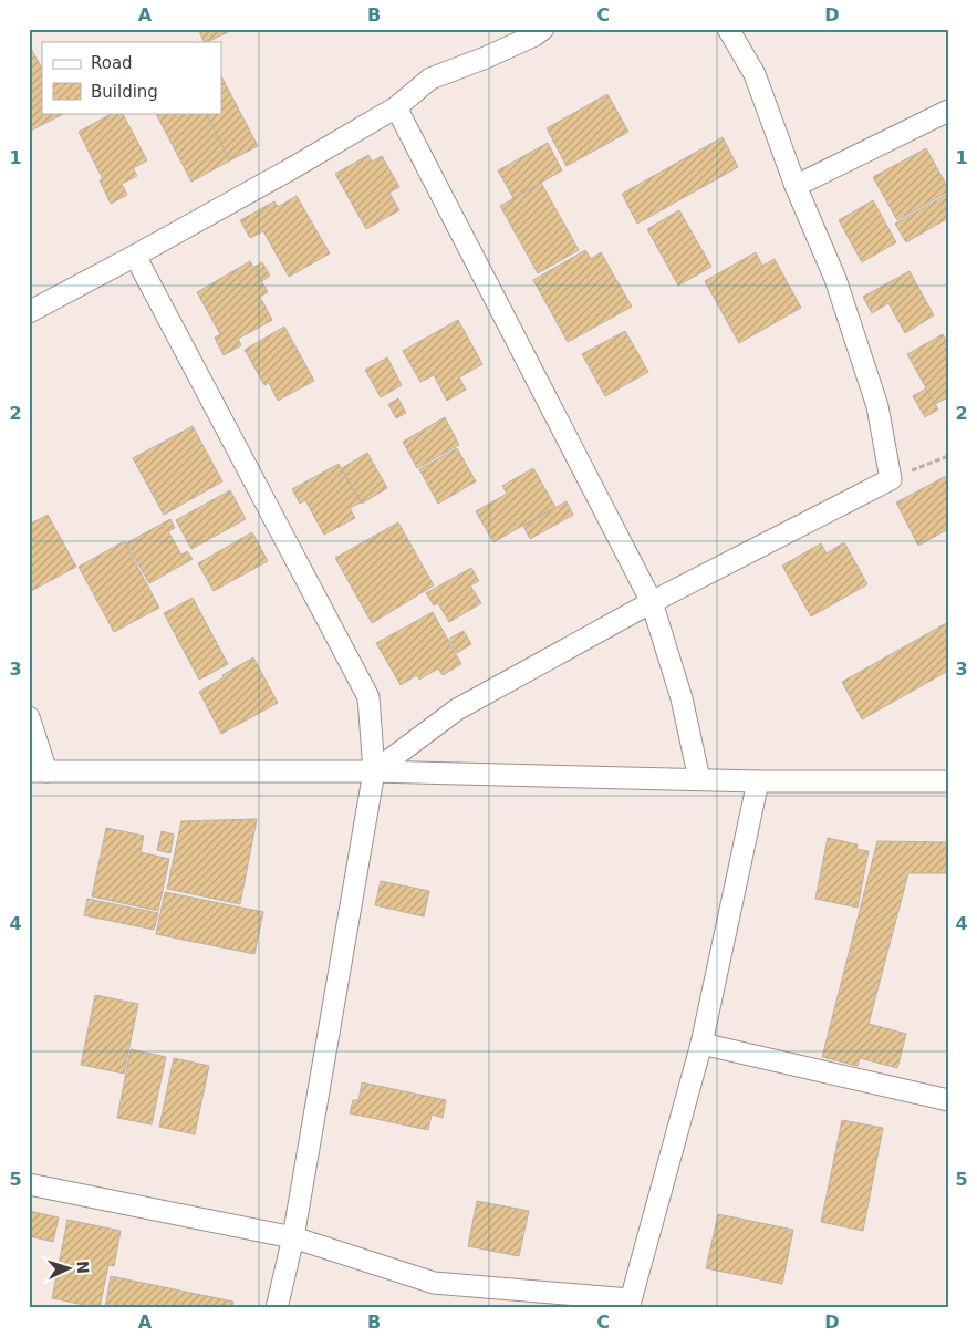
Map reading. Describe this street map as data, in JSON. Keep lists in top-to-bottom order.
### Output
{
  "legend": ["Road", "Building"],
  "north": "right",
  "grid": {
    "columns": [
      "A",
      "B",
      "C",
      "D"
    ],
    "rows": [
      "1",
      "2",
      "3",
      "4",
      "5"
    ]
  }
}
